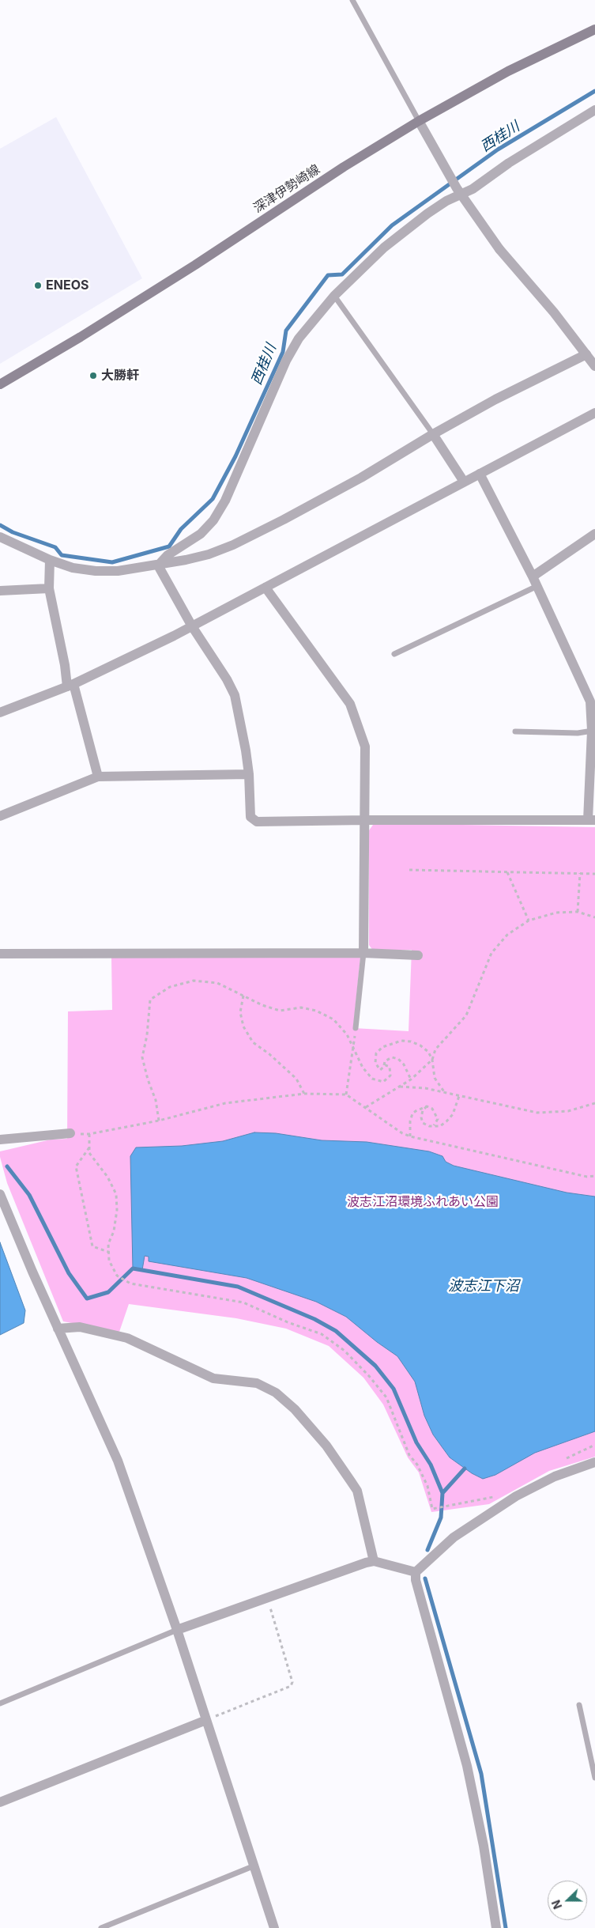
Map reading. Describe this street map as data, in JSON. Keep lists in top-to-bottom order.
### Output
{
  "streets": {
    "main road": ["深津伊勢崎線"]
  },
  "water": ["西桂川", "波志江下沼"],
  "parks": ["波志江沼環境ふれあい公園"],
  "places": ["ENEOS", "大勝軒"],
  "north": "left"
}
